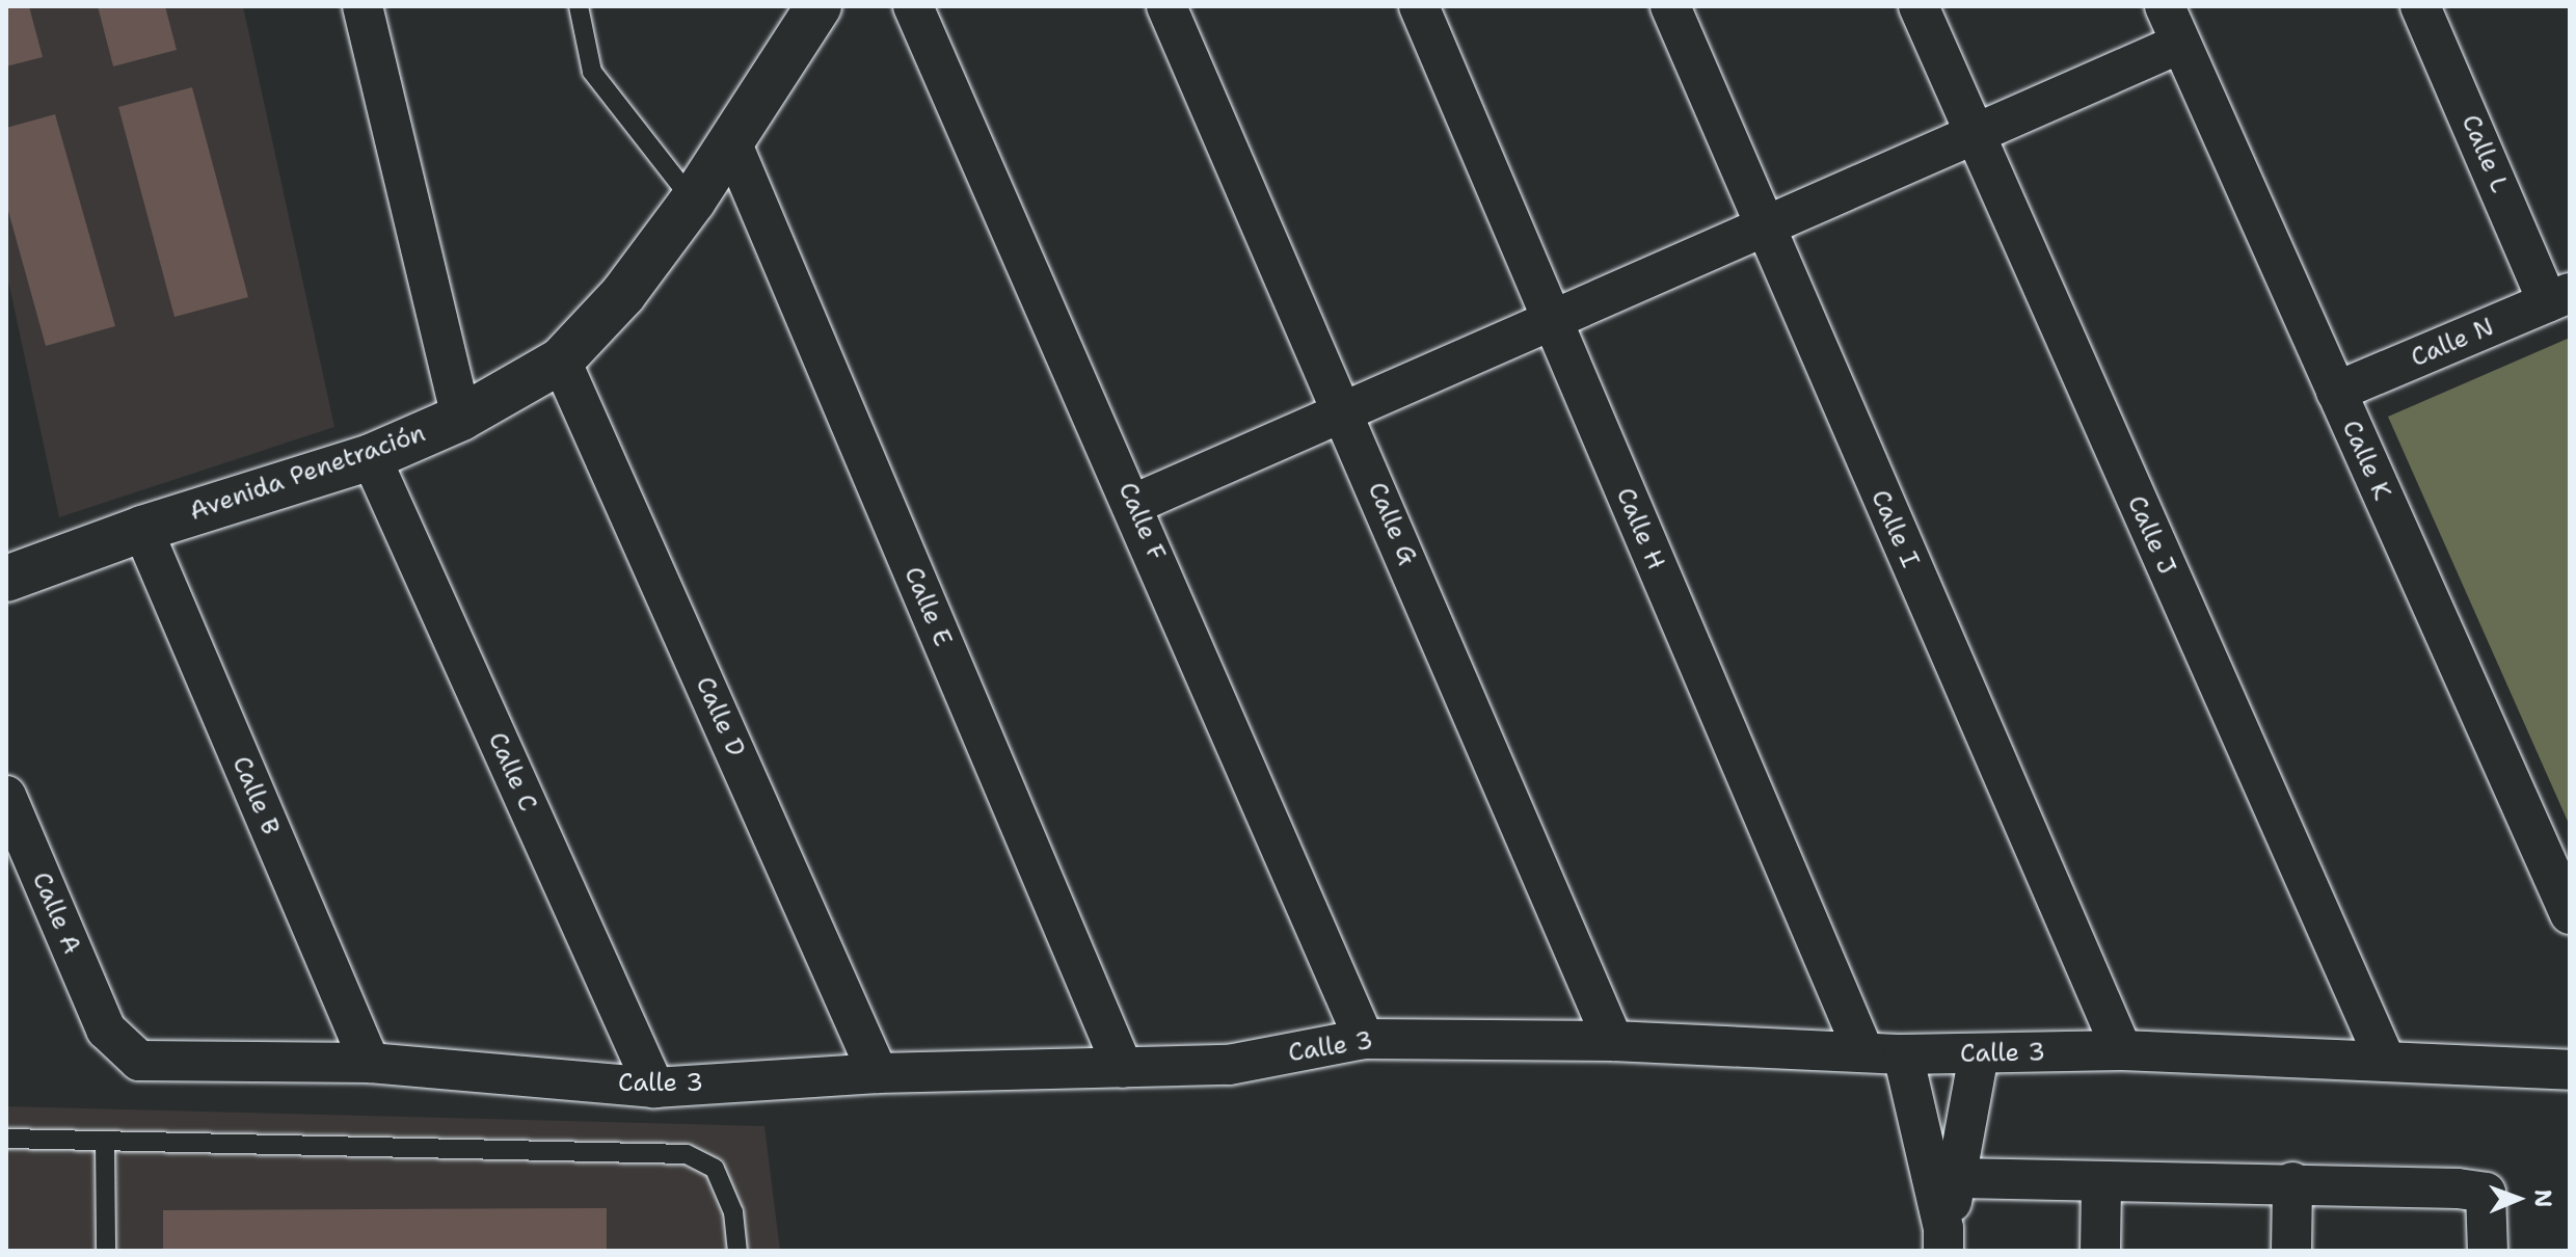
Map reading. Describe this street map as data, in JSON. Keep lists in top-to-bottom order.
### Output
{
  "streets": {
    "street": [
      "Calle L",
      "Calle N",
      "Calle K",
      "Avenida Penetración",
      "Calle F",
      "Calle G",
      "Calle H",
      "Calle I",
      "Calle J",
      "Calle E",
      "Calle D",
      "Calle C",
      "Calle B",
      "Calle A",
      "Calle 3"
    ]
  },
  "crossings": [
    ["Calle L", "Calle N"],
    ["Calle N", "Calle K"],
    ["Avenida Penetración", "Calle E"],
    ["Avenida Penetración", "Calle D"],
    ["Avenida Penetración", "Calle C"],
    ["Avenida Penetración", "Calle B"],
    ["Calle F", "Calle 3"],
    ["Calle G", "Calle 3"],
    ["Calle H", "Calle 3"],
    ["Calle I", "Calle 3"],
    ["Calle J", "Calle 3"],
    ["Calle E", "Calle 3"],
    ["Calle D", "Calle 3"],
    ["Calle C", "Calle 3"],
    ["Calle B", "Calle 3"],
    ["Calle A", "Calle 3"]
  ],
  "north": "right"
}
